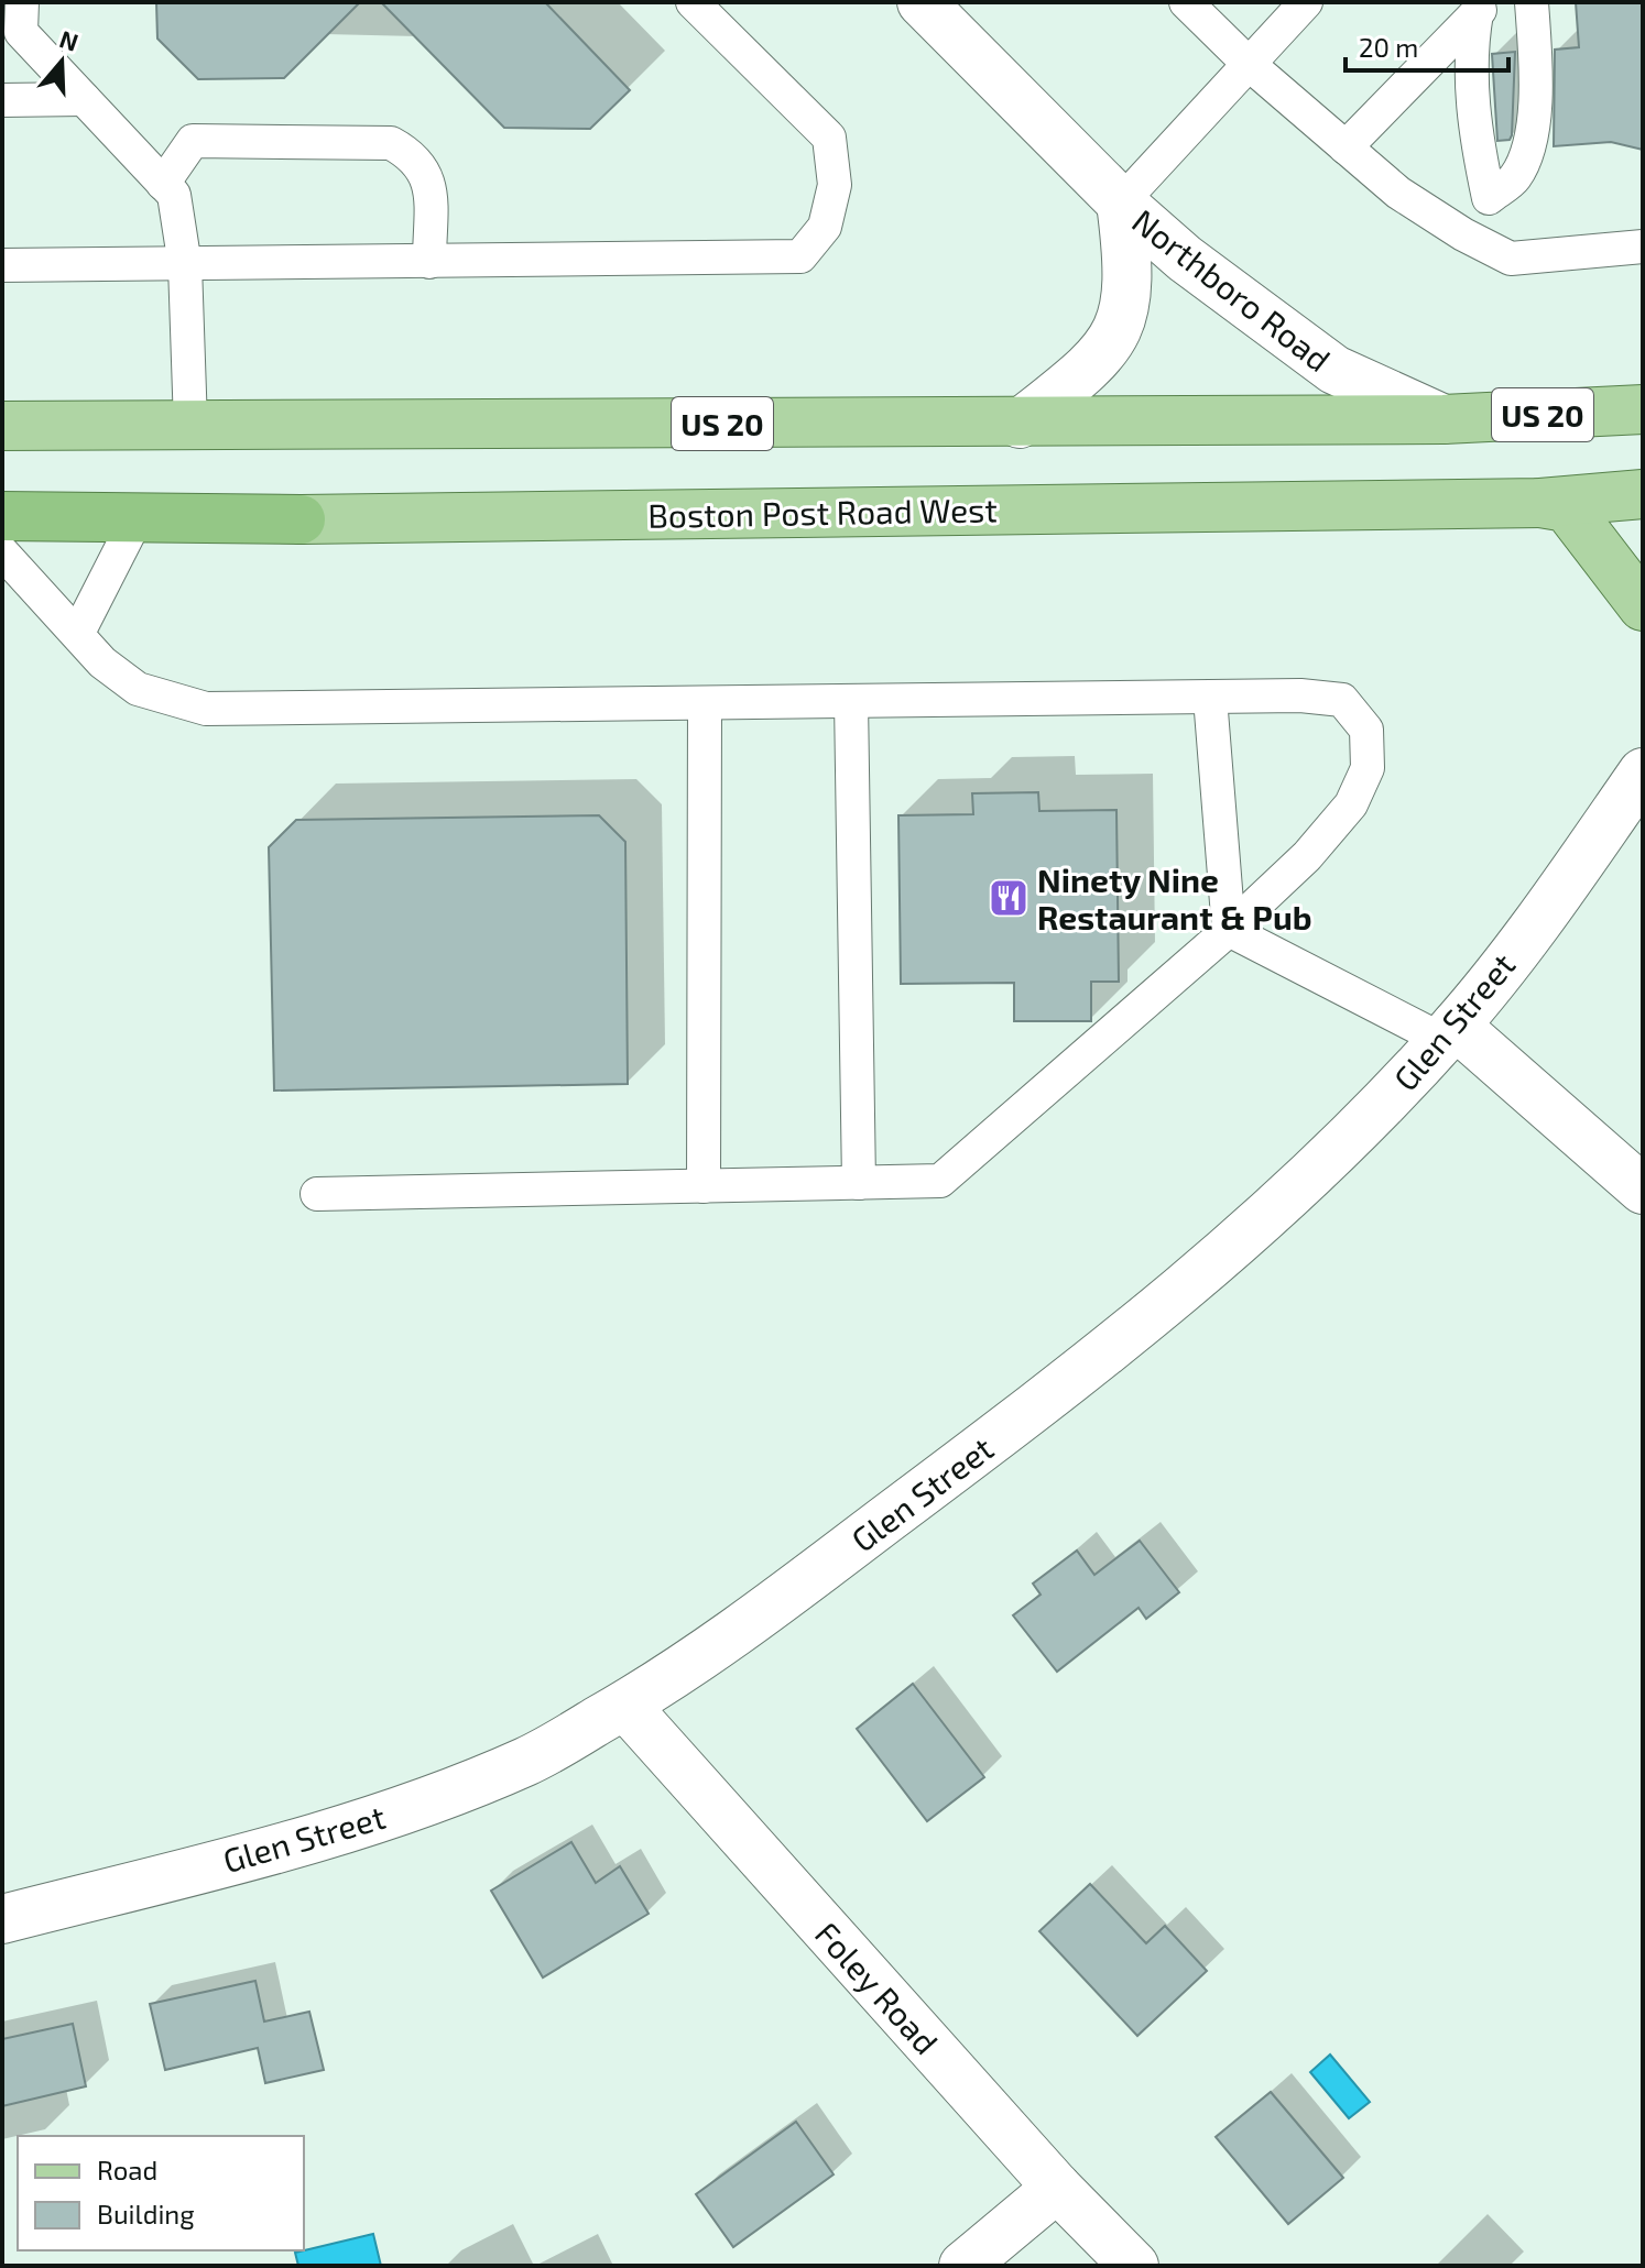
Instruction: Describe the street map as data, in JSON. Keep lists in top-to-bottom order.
{
  "streets": {
    "highway": ["Boston Post Road West"],
    "main road": ["US 20"],
    "street": ["Northboro Road", "Glen Street", "Foley Road"]
  },
  "crossings": [
    ["Northboro Road", "US 20"],
    ["Glen Street", "Foley Road"]
  ],
  "places": {
    "restaurant": ["Ninety Nine Restaurant & Pub"]
  },
  "legend": ["Road", "Building"],
  "scale_bar": "20 m",
  "north": "top"
}
